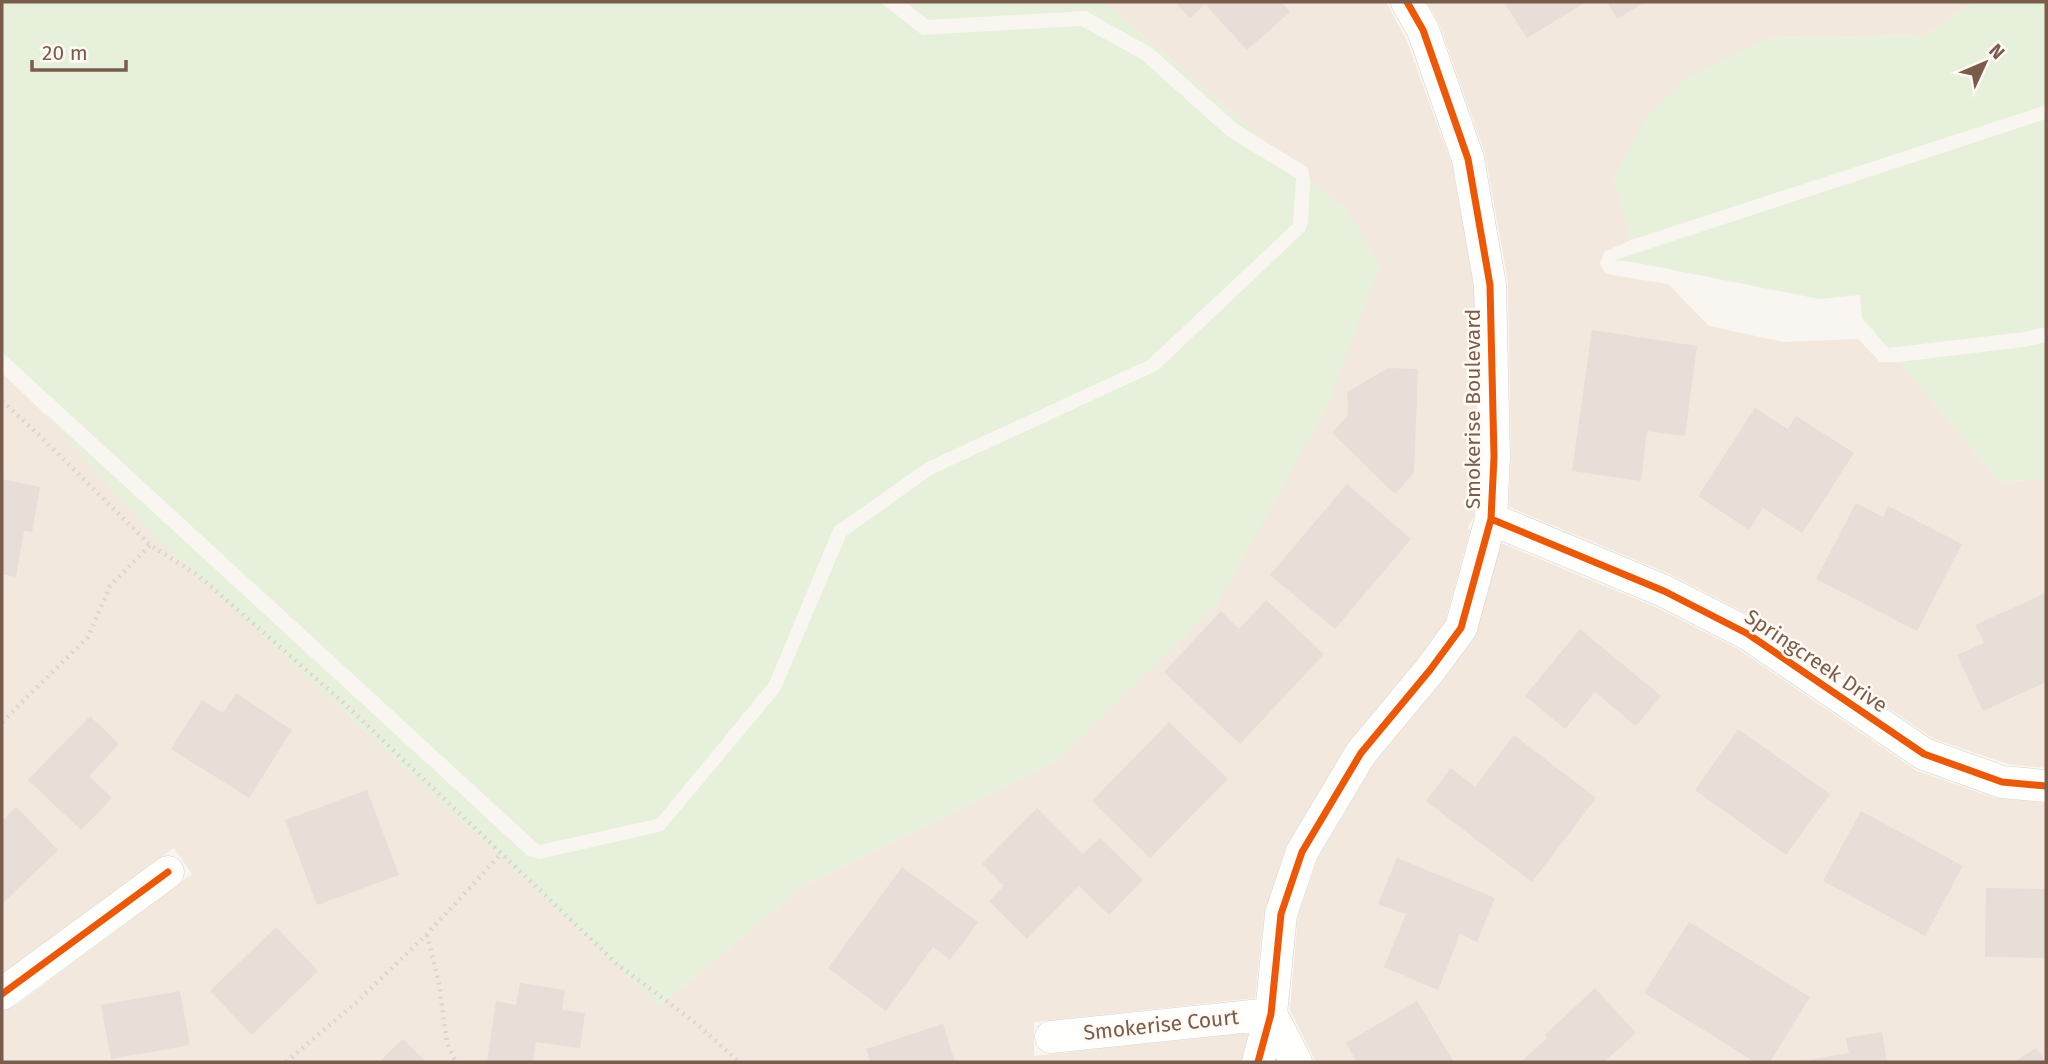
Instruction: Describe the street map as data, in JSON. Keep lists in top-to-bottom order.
{
  "streets": {
    "street": ["Smokerise Boulevard", "Springcreek Drive", "Smokerise Court"]
  },
  "crossings": [
    ["Smokerise Boulevard", "Springcreek Drive"],
    ["Smokerise Boulevard", "Smokerise Court"]
  ],
  "scale_bar": "20 m",
  "north": "top right"
}
